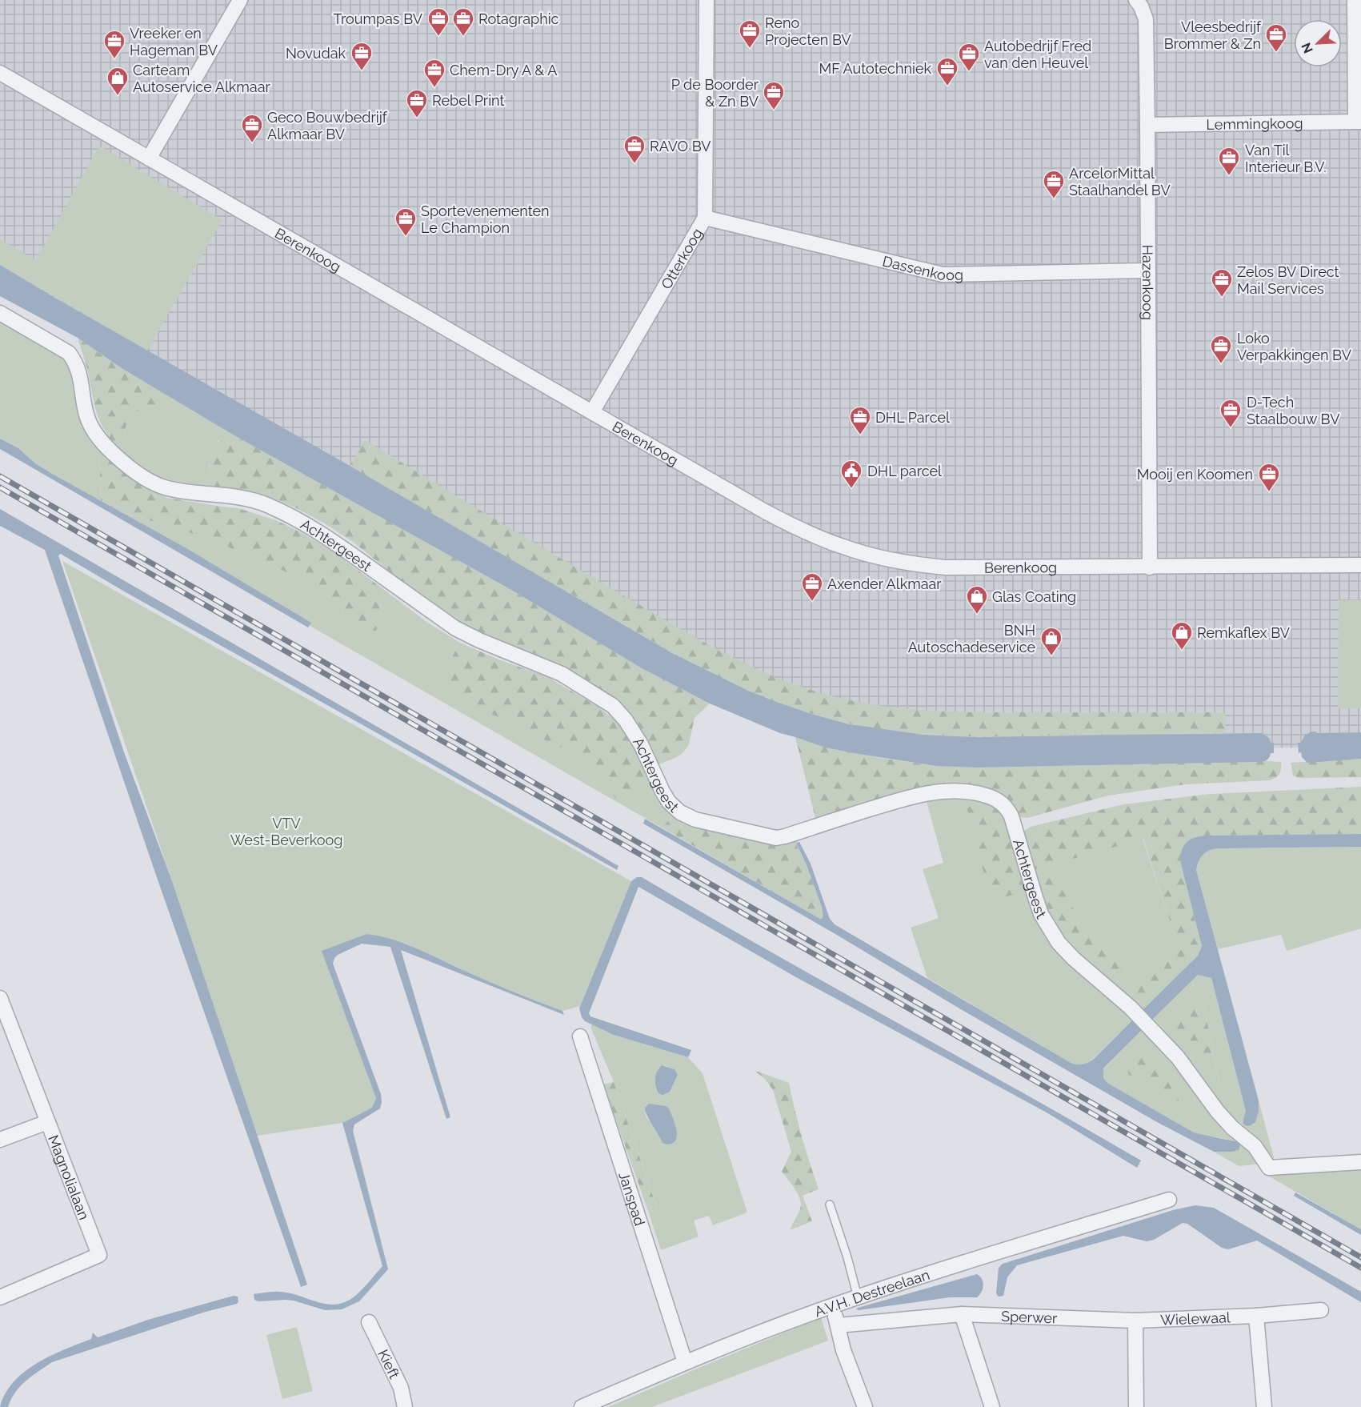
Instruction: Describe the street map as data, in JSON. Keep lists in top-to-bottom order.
{
  "streets": {
    "street": [
      "Lemmingkoog",
      "Berenkoog",
      "Otterkoog",
      "Dassenkoog",
      "Hazenkoog",
      "Achtergeest",
      "Magnolialaan",
      "Janspad",
      "A.V.H. Destreelaan",
      "Sperwer",
      "Wielewaal",
      "Kieft"
    ]
  },
  "crossings": [
    ["Lemmingkoog", "Hazenkoog"],
    ["Berenkoog", "Otterkoog"],
    ["Berenkoog", "Hazenkoog"],
    ["Otterkoog", "Dassenkoog"],
    ["Dassenkoog", "Hazenkoog"],
    ["Janspad", "A.V.H. Destreelaan"],
    ["Sperwer", "Wielewaal"]
  ],
  "parks": ["VTV West-Beverkoog"],
  "places": {
    "office": [
      "Troumpas BV",
      "Rotagraphic",
      "Reno Projecten BV",
      "Vleesbedrijf Brommer & Zn",
      "Vreeker en Hageman BV",
      "Novudak",
      "Autobedrijf Fred van den Heuvel",
      "MF Autotechniek",
      "Chem-Dry A & A",
      "P de Boorder & Zn BV",
      "Rebel Print",
      "Geco Bouwbedrijf Alkmaar BV",
      "RAVO BV",
      "Van Til Interieur B.V.",
      "ArcelorMittal Staalhandel BV",
      "Sportevenementen Le Champion",
      "Zelos BV Direct Mail Services",
      "Loko Verpakkingen BV",
      "D-Tech Staalbouw BV",
      "DHL Parcel",
      "Mooij en Koomen",
      "Axender Alkmaar"
    ],
    "shop": [
      "Carteam Autoservice Alkmaar",
      "Glas Coating",
      "Remkaflex BV",
      "BNH Autoschadeservice"
    ],
    "public building": ["DHL parcel"]
  },
  "north": "bottom left"
}
